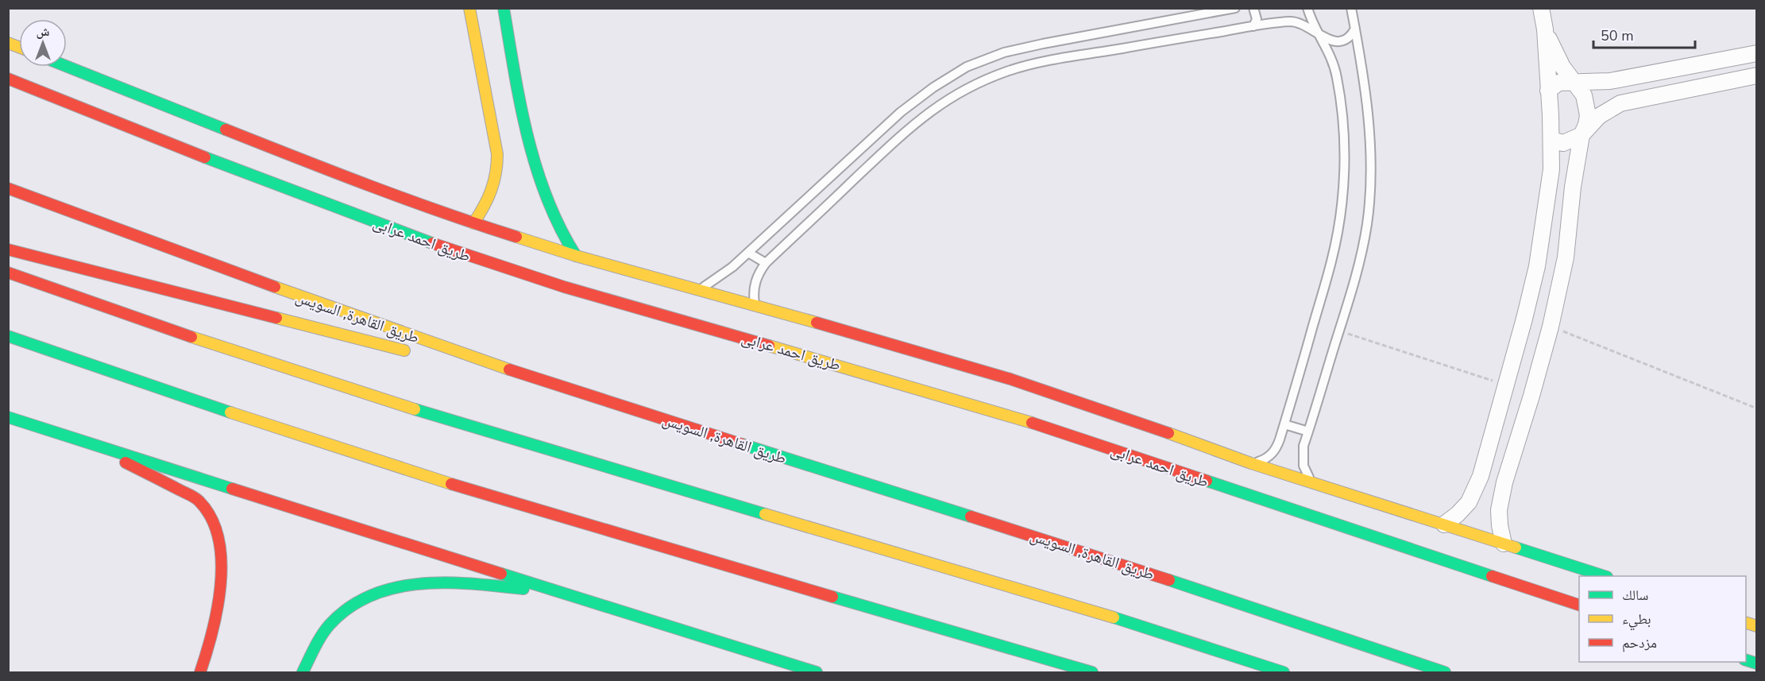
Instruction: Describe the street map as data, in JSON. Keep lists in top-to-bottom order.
{
  "streets": {
    "main road": ["طريق احمد عرابى", "طريق القاهرة, السويس"]
  },
  "legend": ["سالك", "بطيء", "مزدحم"],
  "scale_bar": "50 m",
  "north": "top"
}
